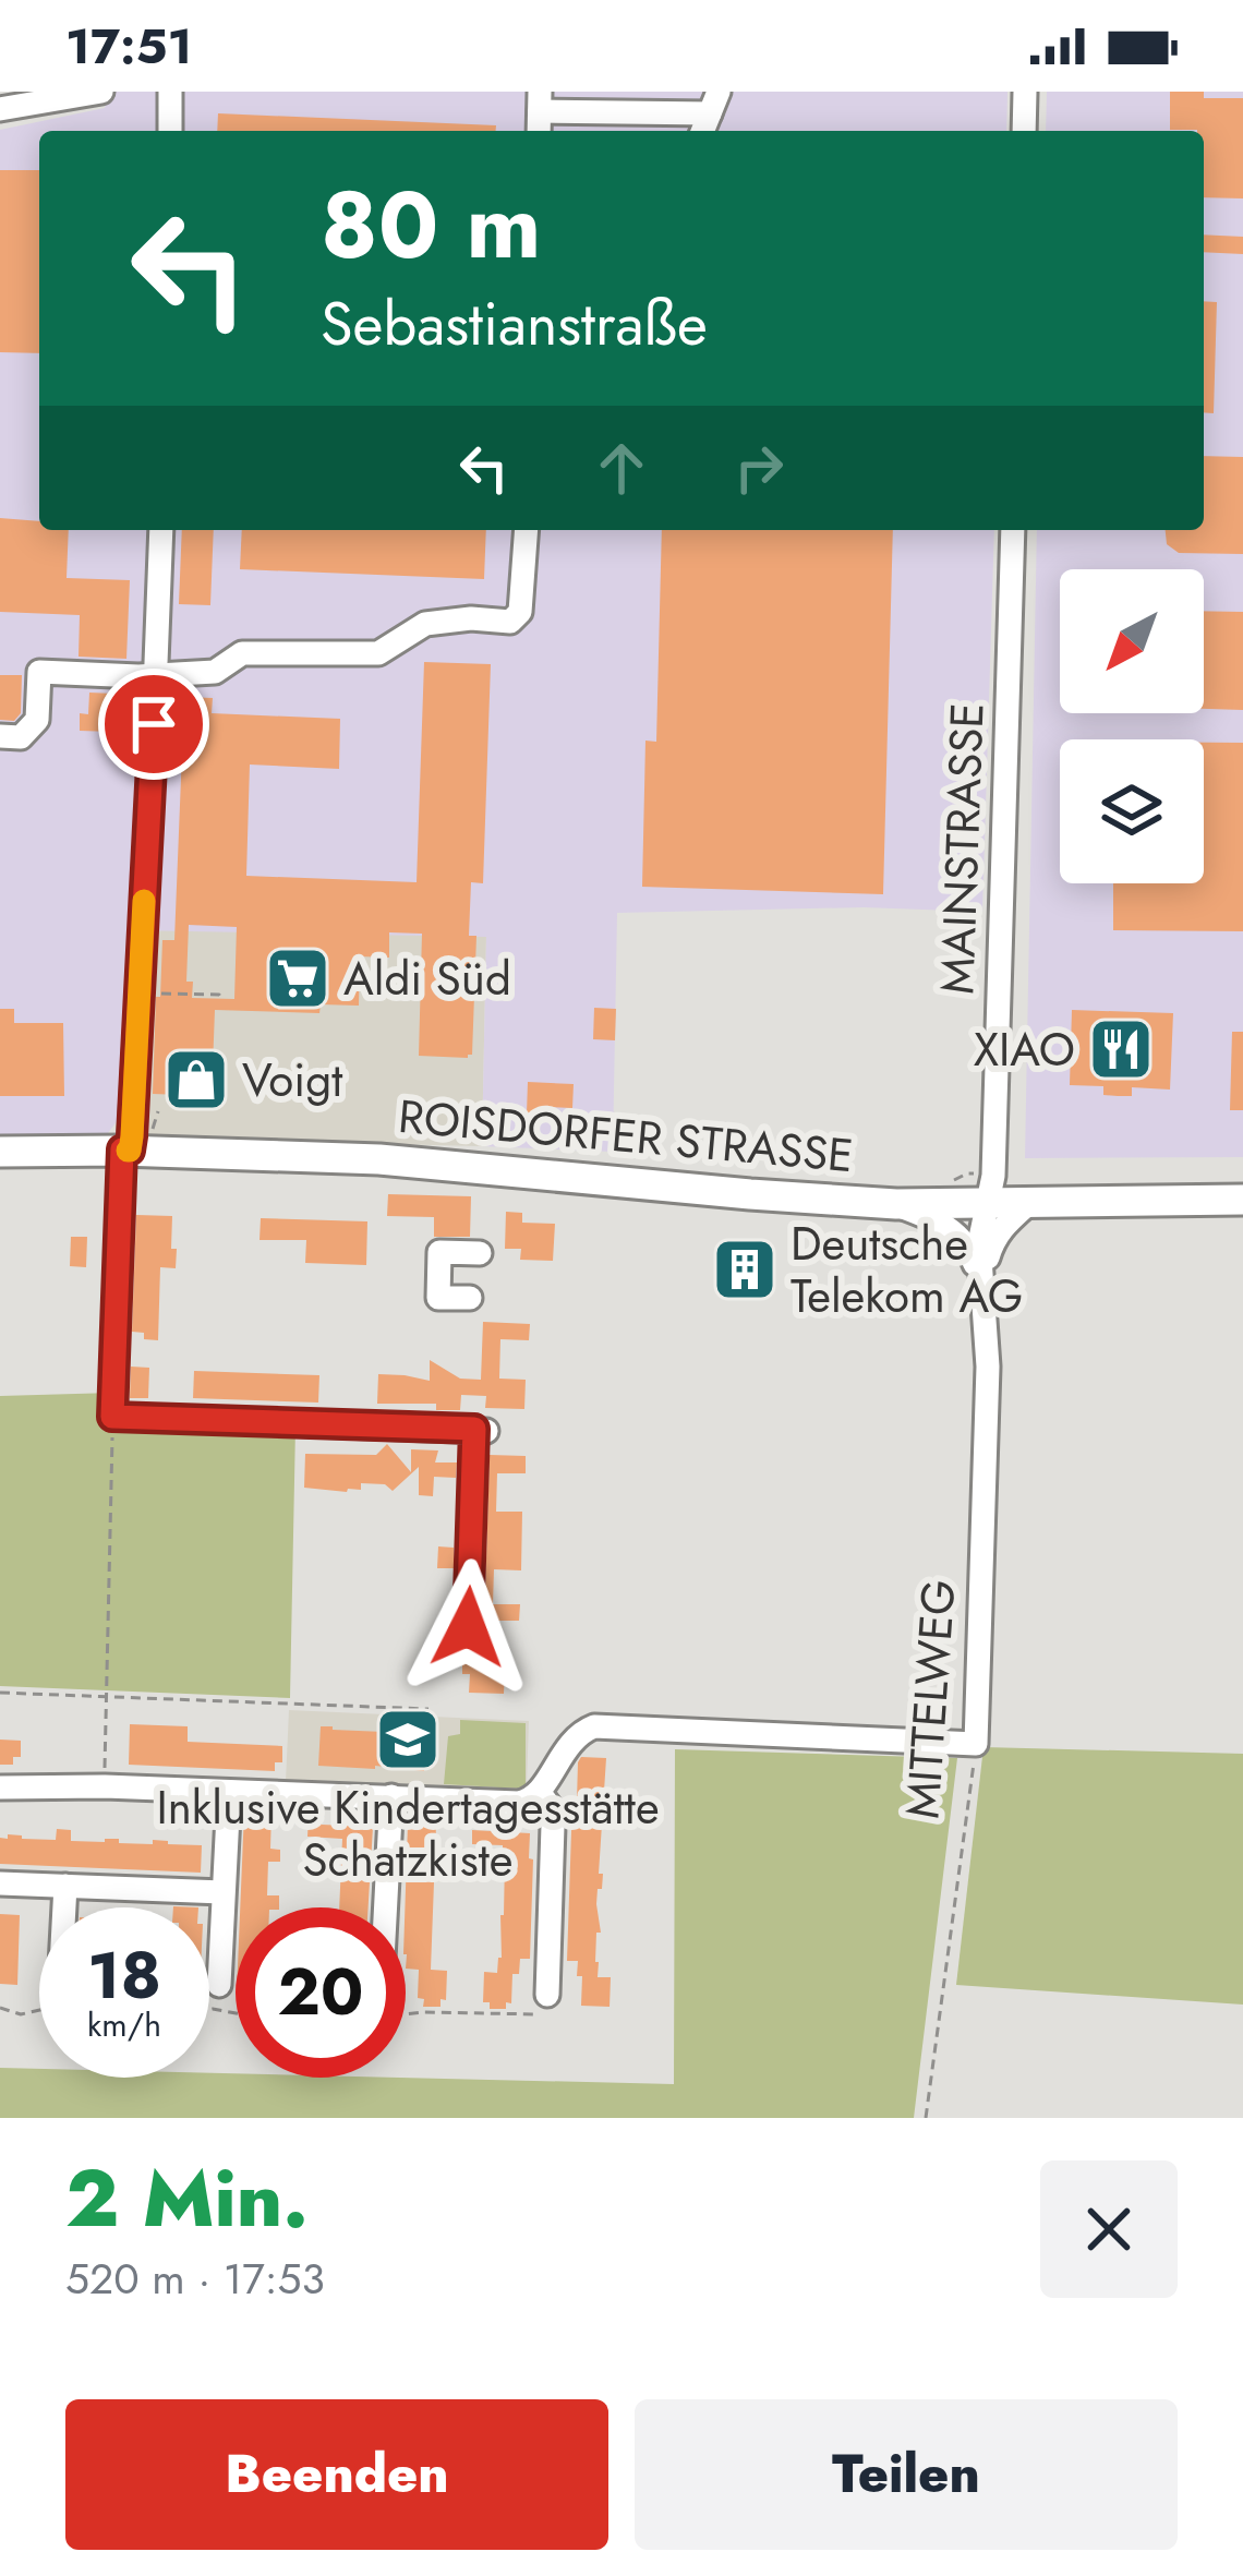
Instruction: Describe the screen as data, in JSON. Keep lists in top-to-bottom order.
{
  "streets": {
    "main road": ["ROISDORFER STRASSE"],
    "street": ["MAINSTRASSE", "MITTELWEG"]
  },
  "crossings": [
    ["MAINSTRASSE", "ROISDORFER STRASSE"],
    ["MAINSTRASSE", "MITTELWEG"],
    ["ROISDORFER STRASSE", "MITTELWEG"]
  ],
  "places": {
    "supermarket": ["Aldi Süd"],
    "restaurant": ["XIAO"],
    "shop": ["Voigt"],
    "building": ["Deutsche Telekom AG"],
    "school or university": ["Inklusive Kindertagesstätte Schatzkiste"]
  },
  "north": "bottom left",
  "page": {
    "status": "17:51",
    "turn": ["80 m", "Sebastianstraße"],
    "speed": "18 km/h",
    "limit": "20",
    "heading": ["2 Min.", "520 m · 17:53"],
    "buttons": ["Beenden", "Teilen"]
  }
}
